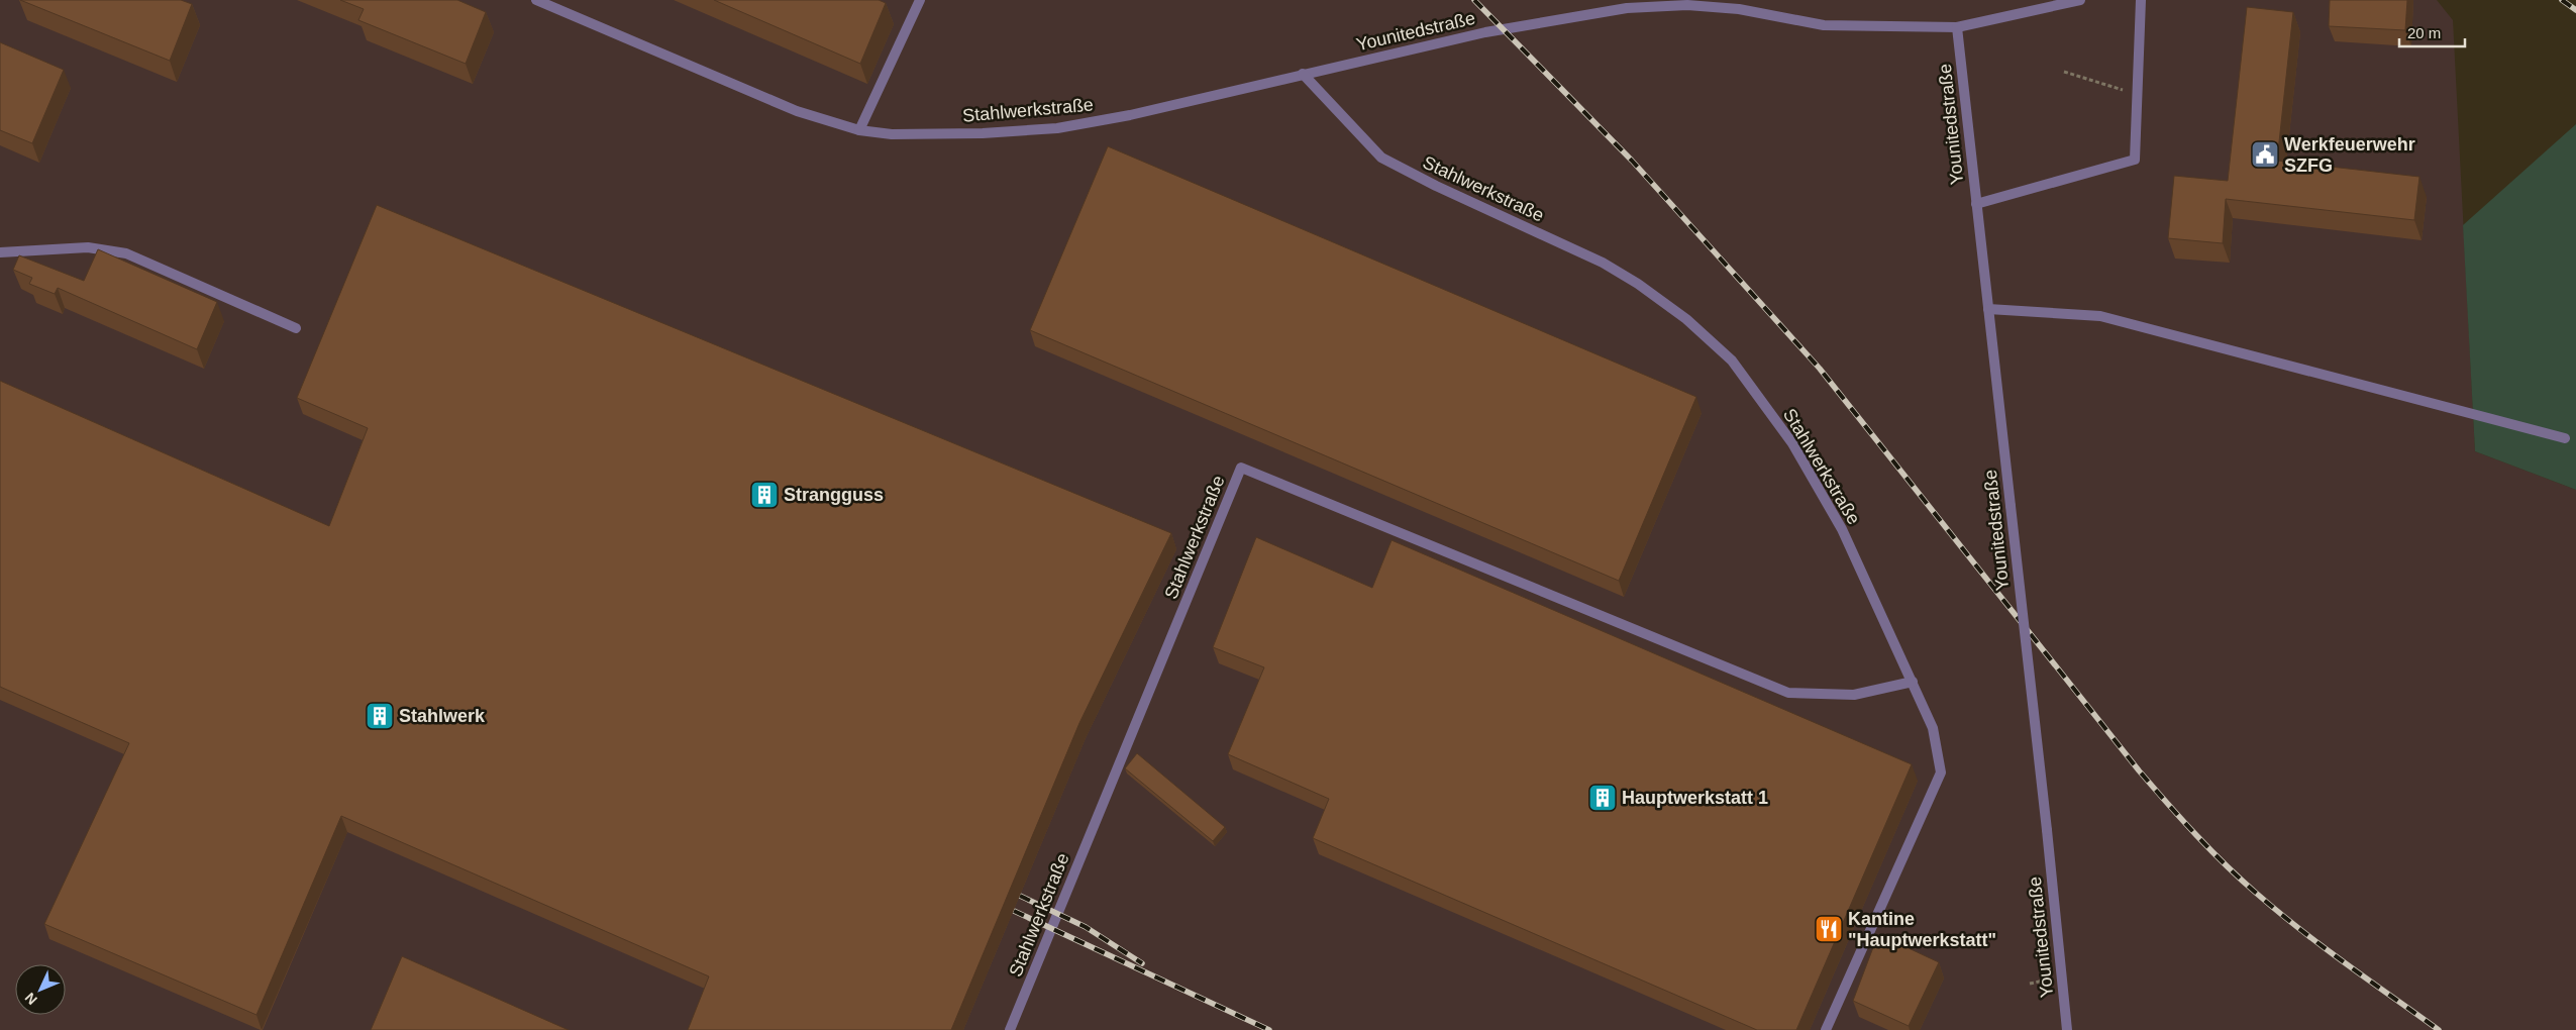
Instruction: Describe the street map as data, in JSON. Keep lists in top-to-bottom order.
{
  "streets": {
    "lane": ["Younitedstraße", "Stahlwerkstraße"]
  },
  "crossings": [
    ["Younitedstraße", "Stahlwerkstraße"]
  ],
  "places": {
    "public building": ["Werkfeuerwehr SZFG"],
    "building": ["Strangguss", "Stahlwerk", "Hauptwerkstatt 1"],
    "restaurant": ["Kantine \"Hauptwerkstatt\""]
  },
  "scale_bar": "20 m",
  "north": "bottom left"
}
